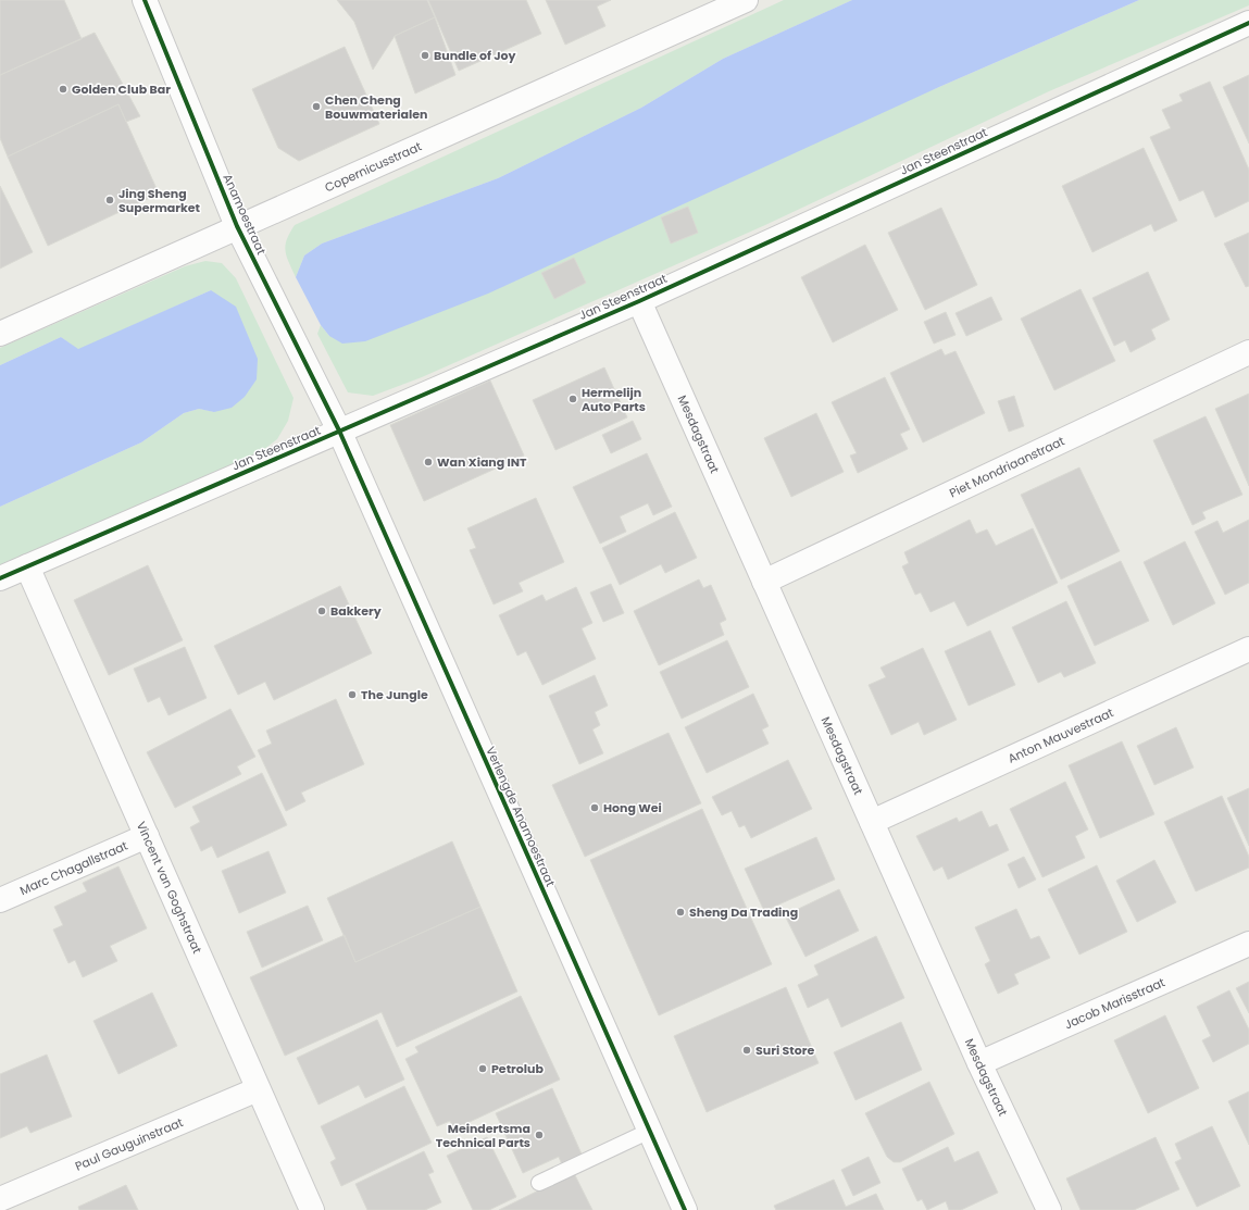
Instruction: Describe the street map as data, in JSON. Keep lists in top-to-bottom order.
{
  "streets": {
    "street": [
      "Jan Steenstraat",
      "Copernicusstraat",
      "Anamoestraat",
      "Mesdagstraat",
      "Piet Mondriaanstraat",
      "Anton Mauvestraat",
      "Verlengde Anamoestraat",
      "Marc Chagallstraat",
      "Vincent van Goghstraat",
      "Jacob Marisstraat",
      "Paul Gauguinstraat"
    ]
  },
  "crossings": [
    ["Jan Steenstraat", "Anamoestraat"],
    ["Jan Steenstraat", "Mesdagstraat"],
    ["Jan Steenstraat", "Verlengde Anamoestraat"],
    ["Jan Steenstraat", "Vincent van Goghstraat"],
    ["Copernicusstraat", "Anamoestraat"],
    ["Anamoestraat", "Verlengde Anamoestraat"],
    ["Mesdagstraat", "Piet Mondriaanstraat"],
    ["Mesdagstraat", "Anton Mauvestraat"],
    ["Mesdagstraat", "Jacob Marisstraat"],
    ["Marc Chagallstraat", "Vincent van Goghstraat"],
    ["Vincent van Goghstraat", "Paul Gauguinstraat"]
  ],
  "places": [
    "Bundle of Joy",
    "Golden Club Bar",
    "Chen Cheng Bouwmaterialen",
    "Jing Sheng Supermarket",
    "Hermelijn Auto Parts",
    "Wan Xiang INT",
    "Bakkery",
    "The Jungle",
    "Hong Wei",
    "Sheng Da Trading",
    "Suri Store",
    "Petrolub",
    "Meindertsma Technical Parts"
  ]
}
